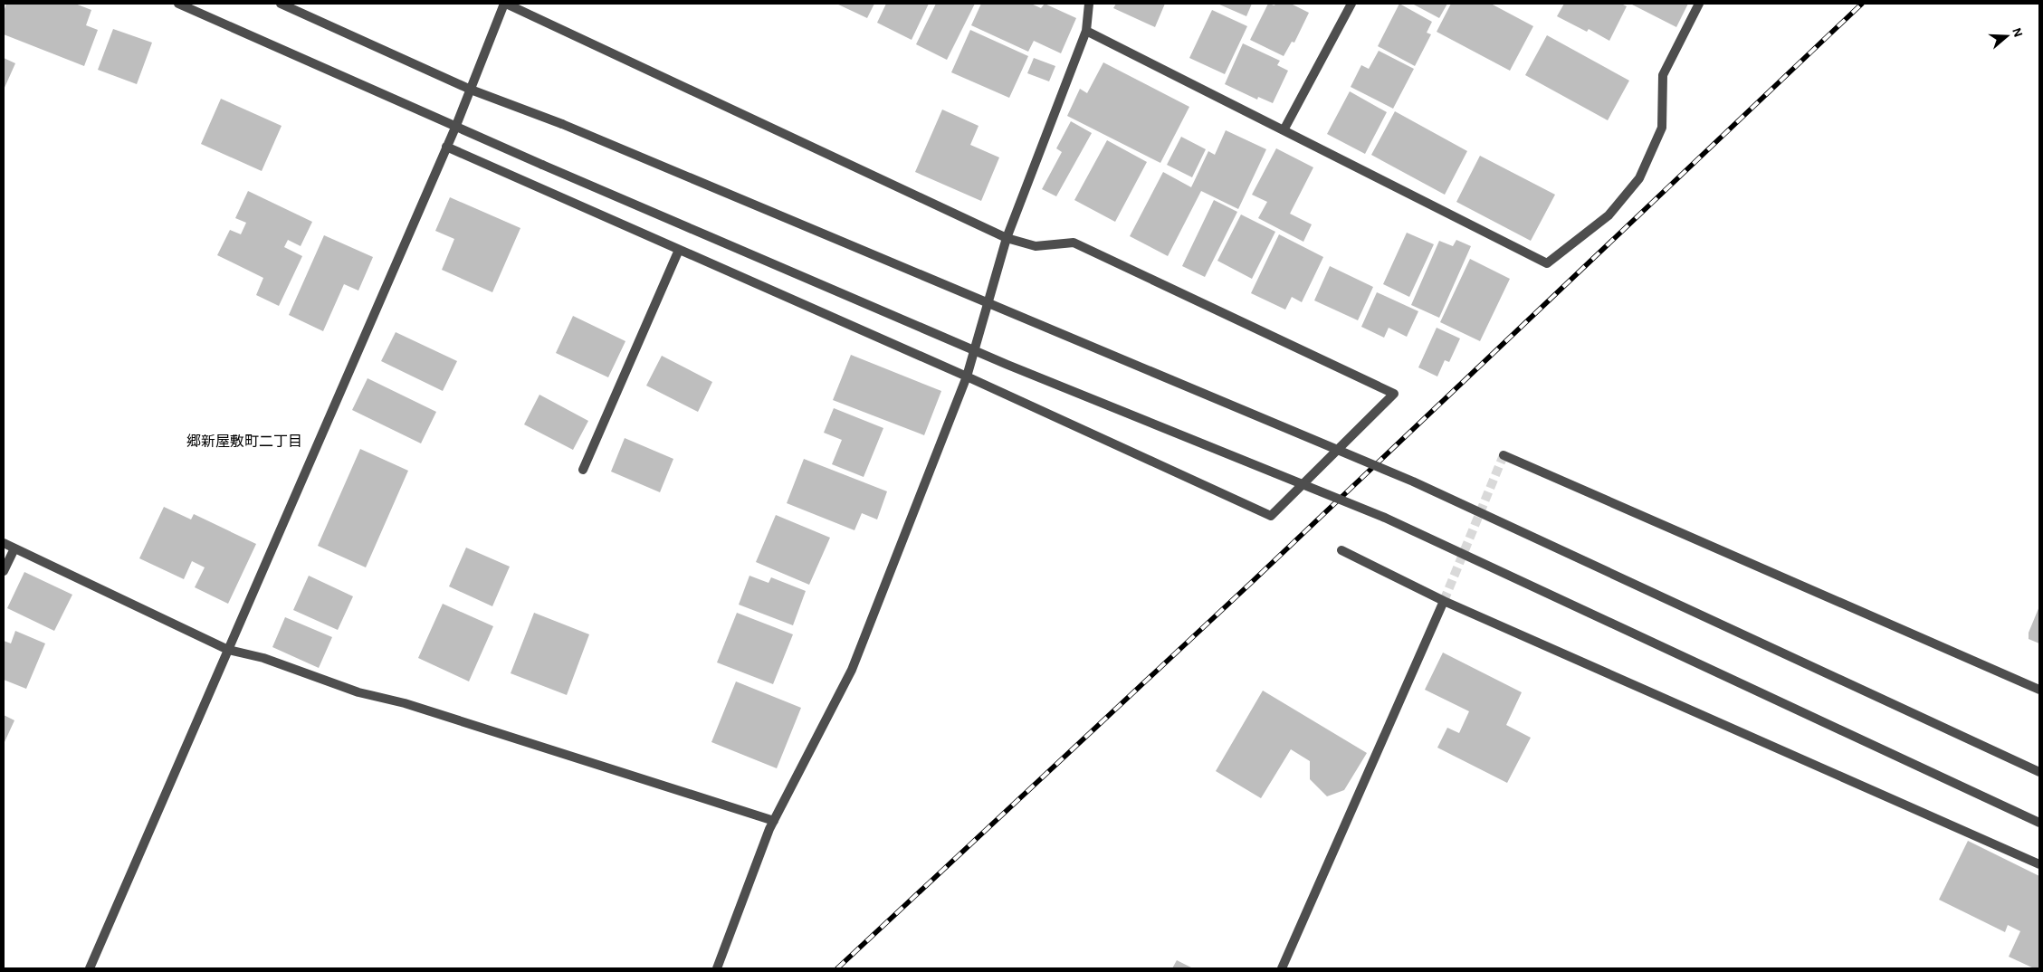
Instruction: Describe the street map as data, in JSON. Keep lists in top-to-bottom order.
{
  "districts": ["郷新屋敷町二丁目"],
  "north": "right"
}
